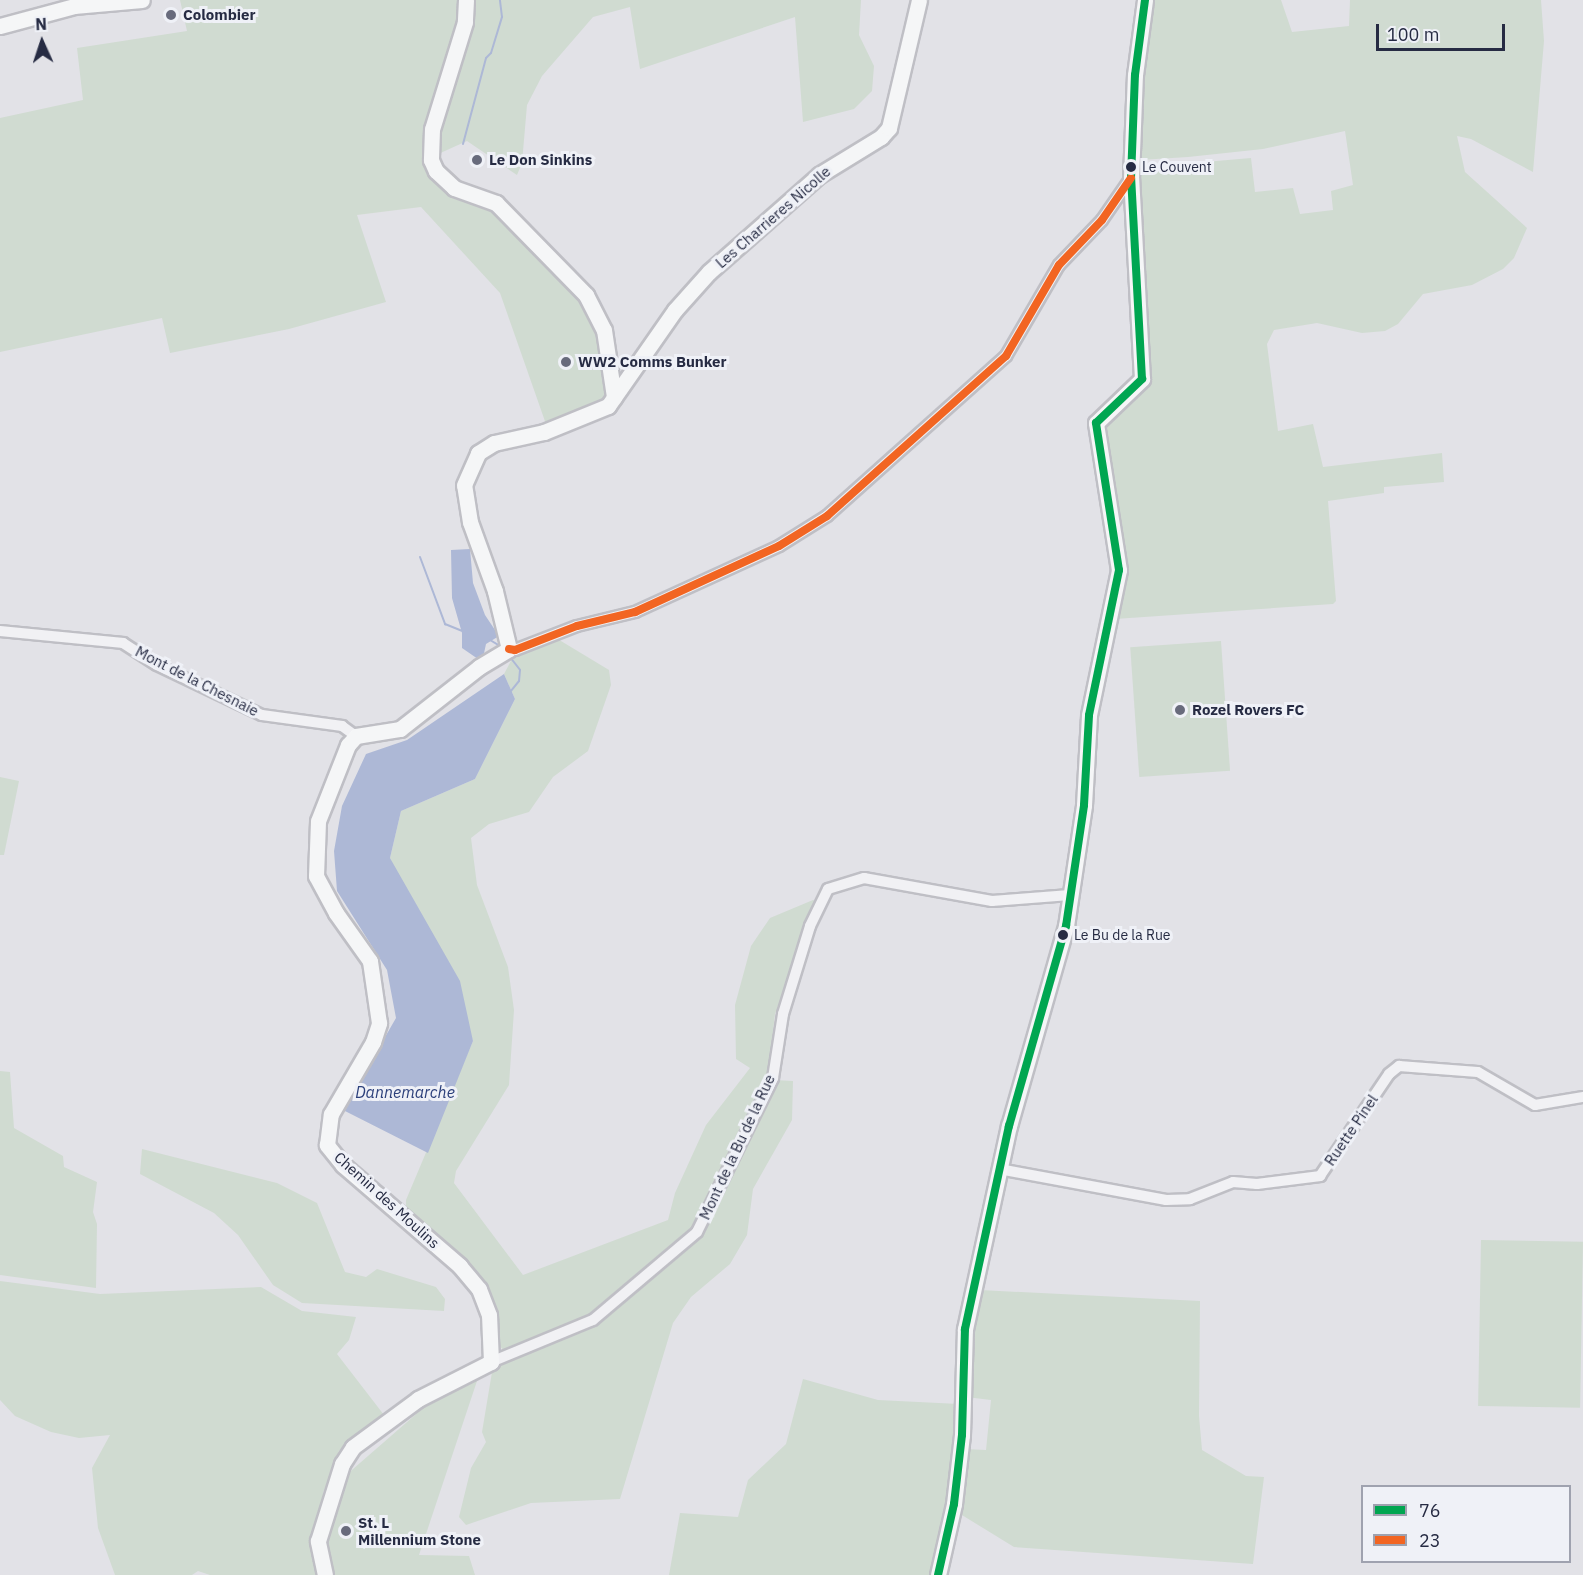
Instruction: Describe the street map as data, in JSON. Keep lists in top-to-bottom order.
{
  "streets": {
    "street": [
      "Les Charrieres Nicolle",
      "Mont de la Chesnaie",
      "Ruette Pinel",
      "Mont de la Bu de la Rue",
      "Chemin des Moulins"
    ]
  },
  "crossings": [
    ["Mont de la Chesnaie", "Chemin des Moulins"],
    ["Mont de la Bu de la Rue", "Chemin des Moulins"]
  ],
  "water": ["Dannemarche"],
  "places": [
    "Colombier",
    "Le Don Sinkins",
    "Le Couvent",
    "WW2 Comms Bunker",
    "Rozel Rovers FC",
    "Le Bu de la Rue",
    "St. L Millennium Stone"
  ],
  "lines": ["transit line 76", "transit line 23"],
  "legend": ["76", "23"],
  "scale_bar": "100 m",
  "north": "top"
}
